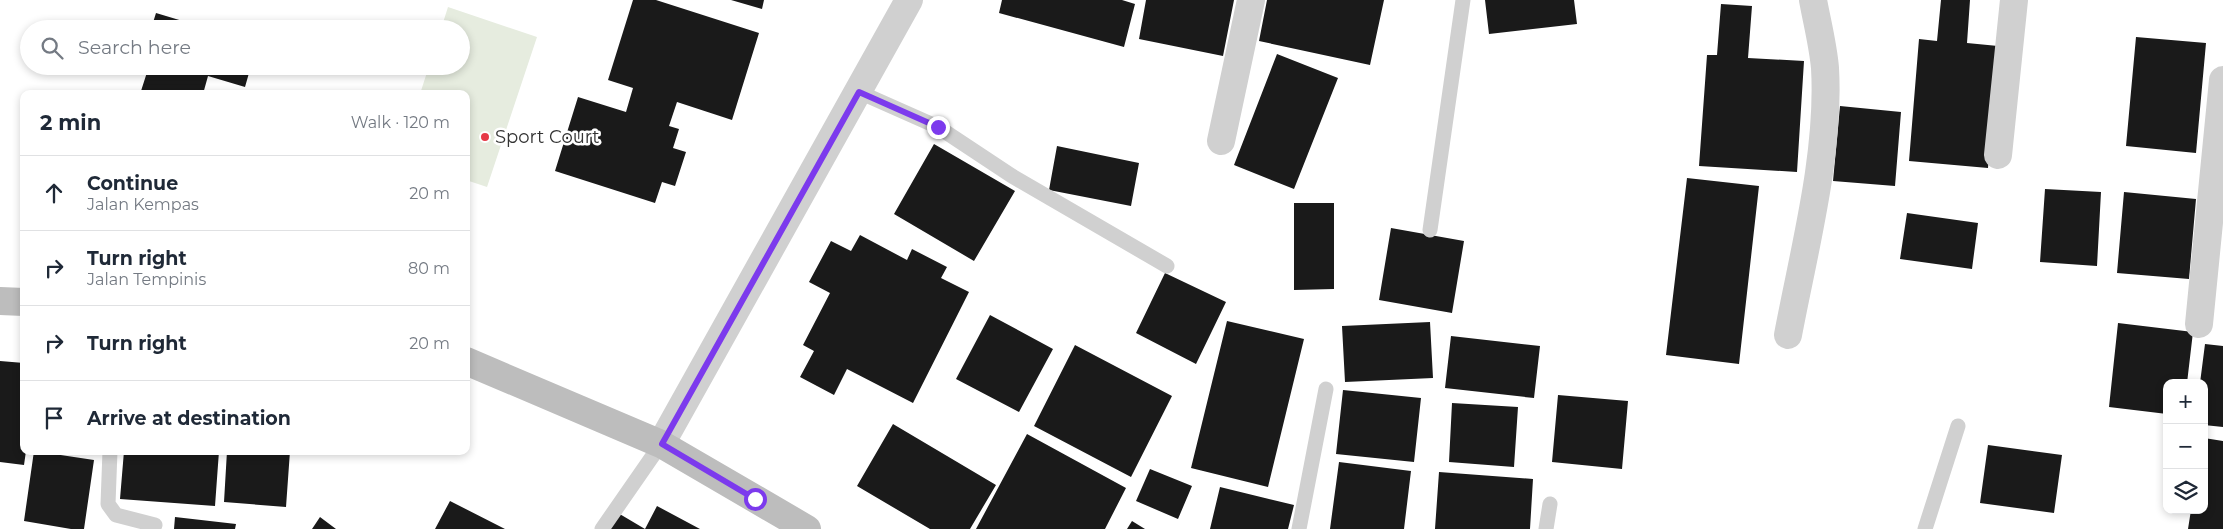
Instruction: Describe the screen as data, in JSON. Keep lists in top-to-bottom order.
{
  "places": ["Sport Court"],
  "page": {
    "search": "Search here",
    "heading": ["2 min", "Walk · 120 m"],
    "list": [
      ["Continue", "Jalan Kempas", "20 m"],
      ["Turn right", "Jalan Tempinis", "80 m"],
      ["Turn right", "20 m"],
      "Arrive at destination"
    ],
    "map_buttons": ["+", "−"]
  }
}
